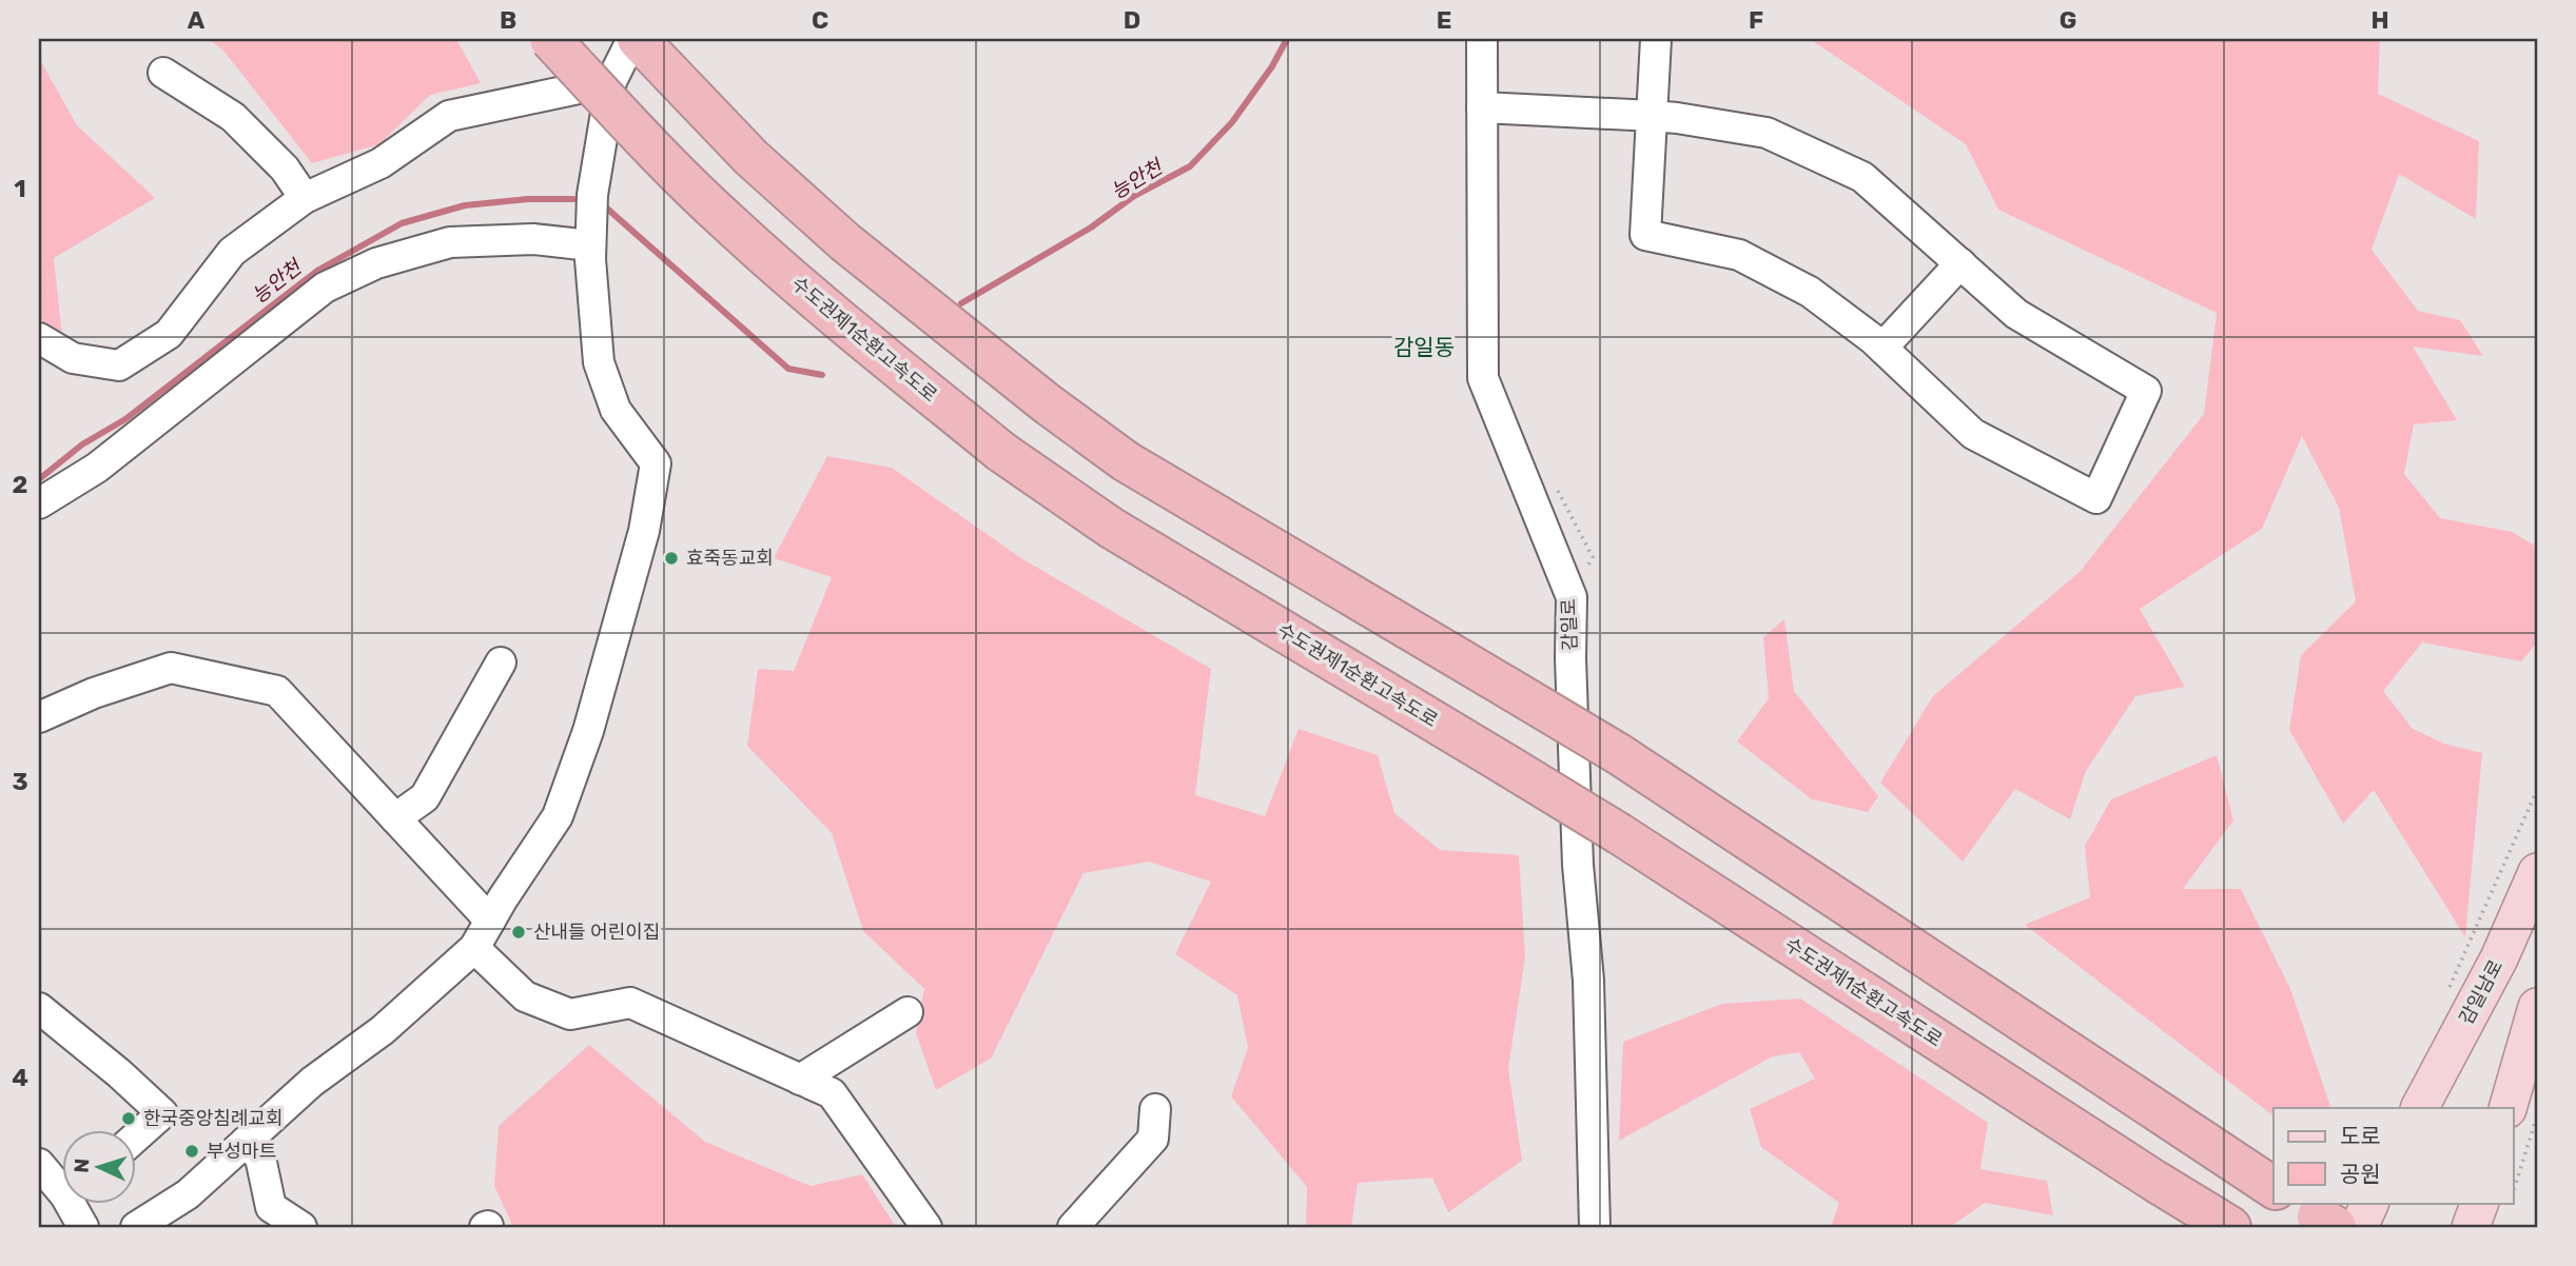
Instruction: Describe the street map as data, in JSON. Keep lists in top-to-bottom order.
{
  "streets": {
    "highway": ["수도권제1순환고속도로"],
    "main road": ["감일남로"],
    "street": ["감일로"]
  },
  "districts": ["감일동"],
  "water": ["능안천"],
  "places": [
    "효죽동교회",
    "산내들 어린이집",
    "한국중앙침례교회",
    "부성마트"
  ],
  "legend": ["도로", "공원"],
  "north": "left",
  "grid": {
    "columns": [
      "A",
      "B",
      "C",
      "D",
      "E",
      "F",
      "G",
      "H"
    ],
    "rows": [
      "1",
      "2",
      "3",
      "4"
    ]
  }
}
